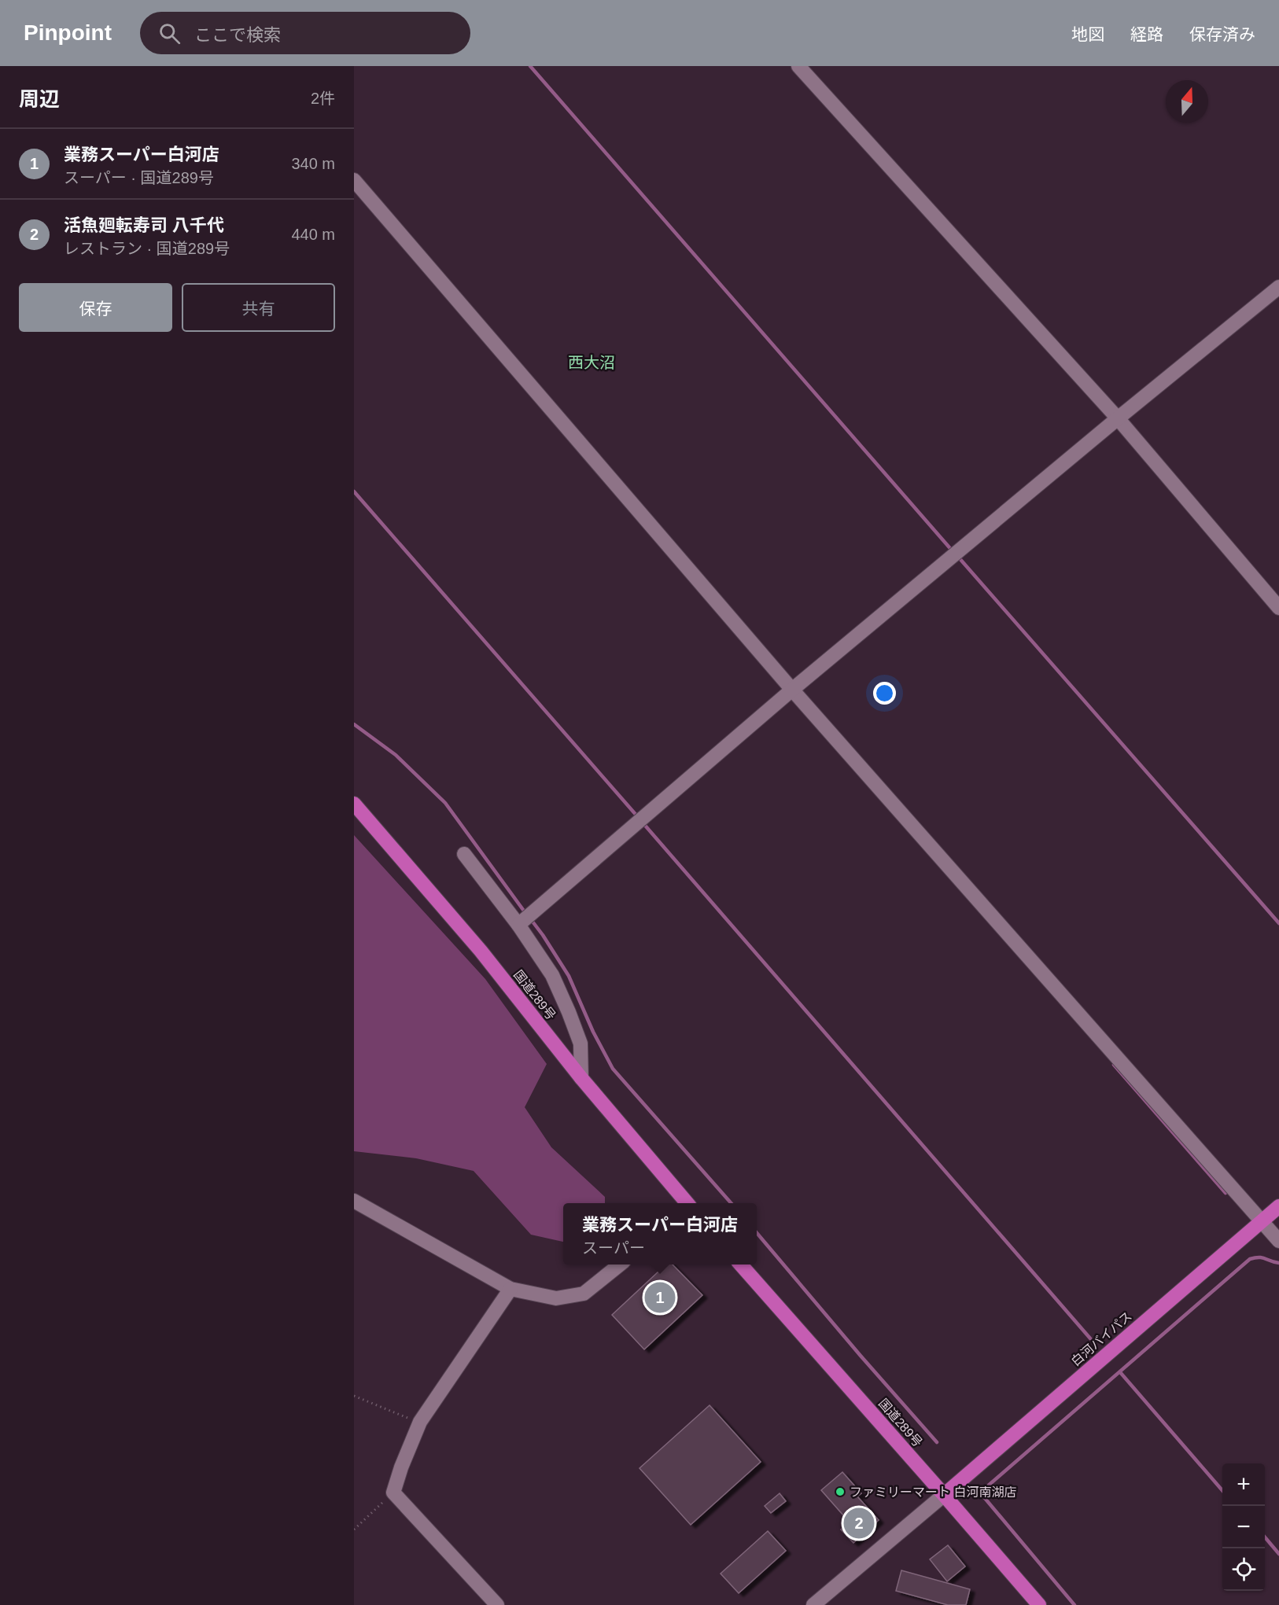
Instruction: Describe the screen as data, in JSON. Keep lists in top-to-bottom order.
{
  "streets": {
    "highway": ["国道289号", "白河バイパス"]
  },
  "crossings": [
    ["国道289号", "白河バイパス"]
  ],
  "districts": ["西大沼"],
  "places": ["ファミリーマート 白河南湖店"],
  "north": "top",
  "page": {
    "header": "Pinpoint",
    "search": "ここで検索",
    "nav": ["地図", "経路", "保存済み"],
    "heading": ["周辺", "2件"],
    "list": [
      {
        "mark": "1",
        "name": "業務スーパー白河店",
        "note": "スーパー · 国道289号",
        "value": "340 m"
      },
      {
        "mark": "2",
        "name": "活魚廻転寿司 八千代",
        "note": "レストラン · 国道289号",
        "value": "440 m"
      }
    ],
    "buttons": ["保存", "共有"],
    "popup": ["業務スーパー白河店", "スーパー"],
    "pins": ["1", "2"],
    "map_buttons": ["+", "−"]
  }
}
